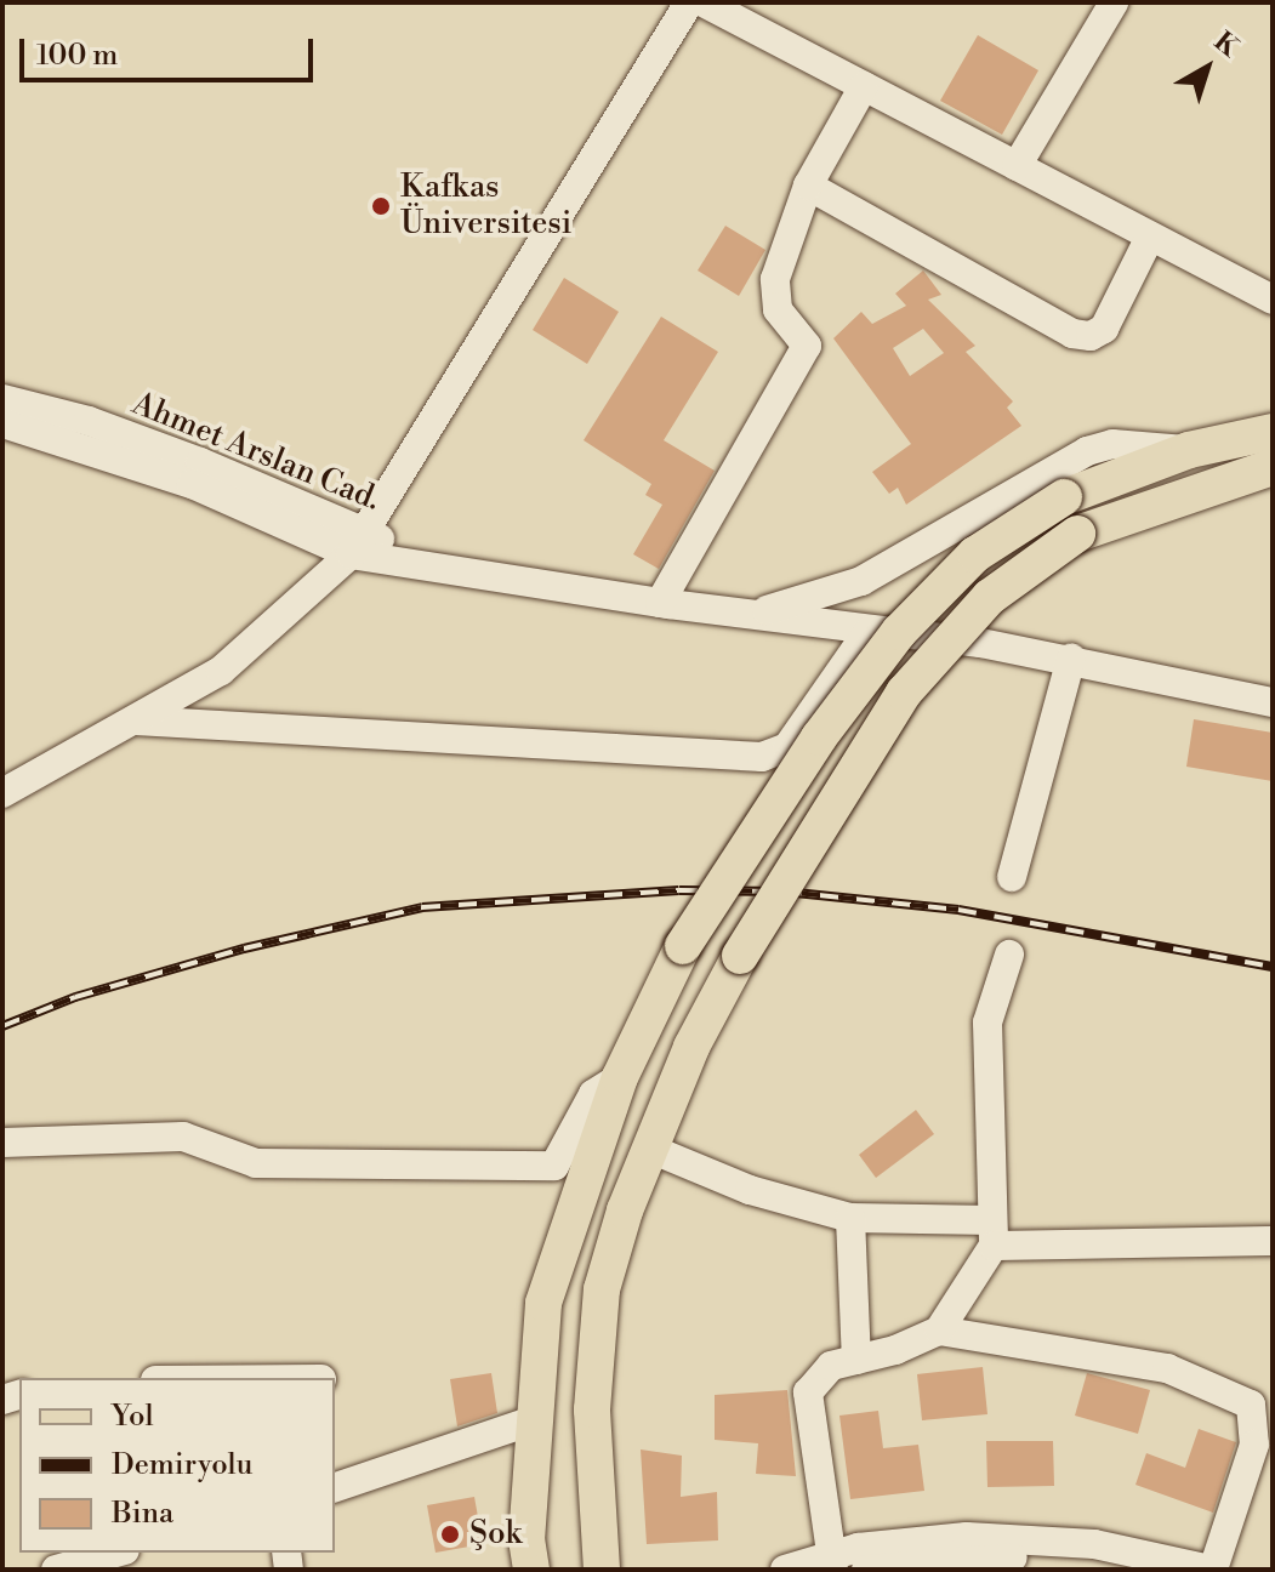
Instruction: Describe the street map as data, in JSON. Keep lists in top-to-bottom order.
{
  "streets": {
    "street": ["Ahmet Arslan Cad."]
  },
  "places": ["Kafkas Üniversitesi", "Şok"],
  "legend": ["Yol", "Demiryolu", "Bina"],
  "scale_bar": "100 m",
  "north": "top right"
}
